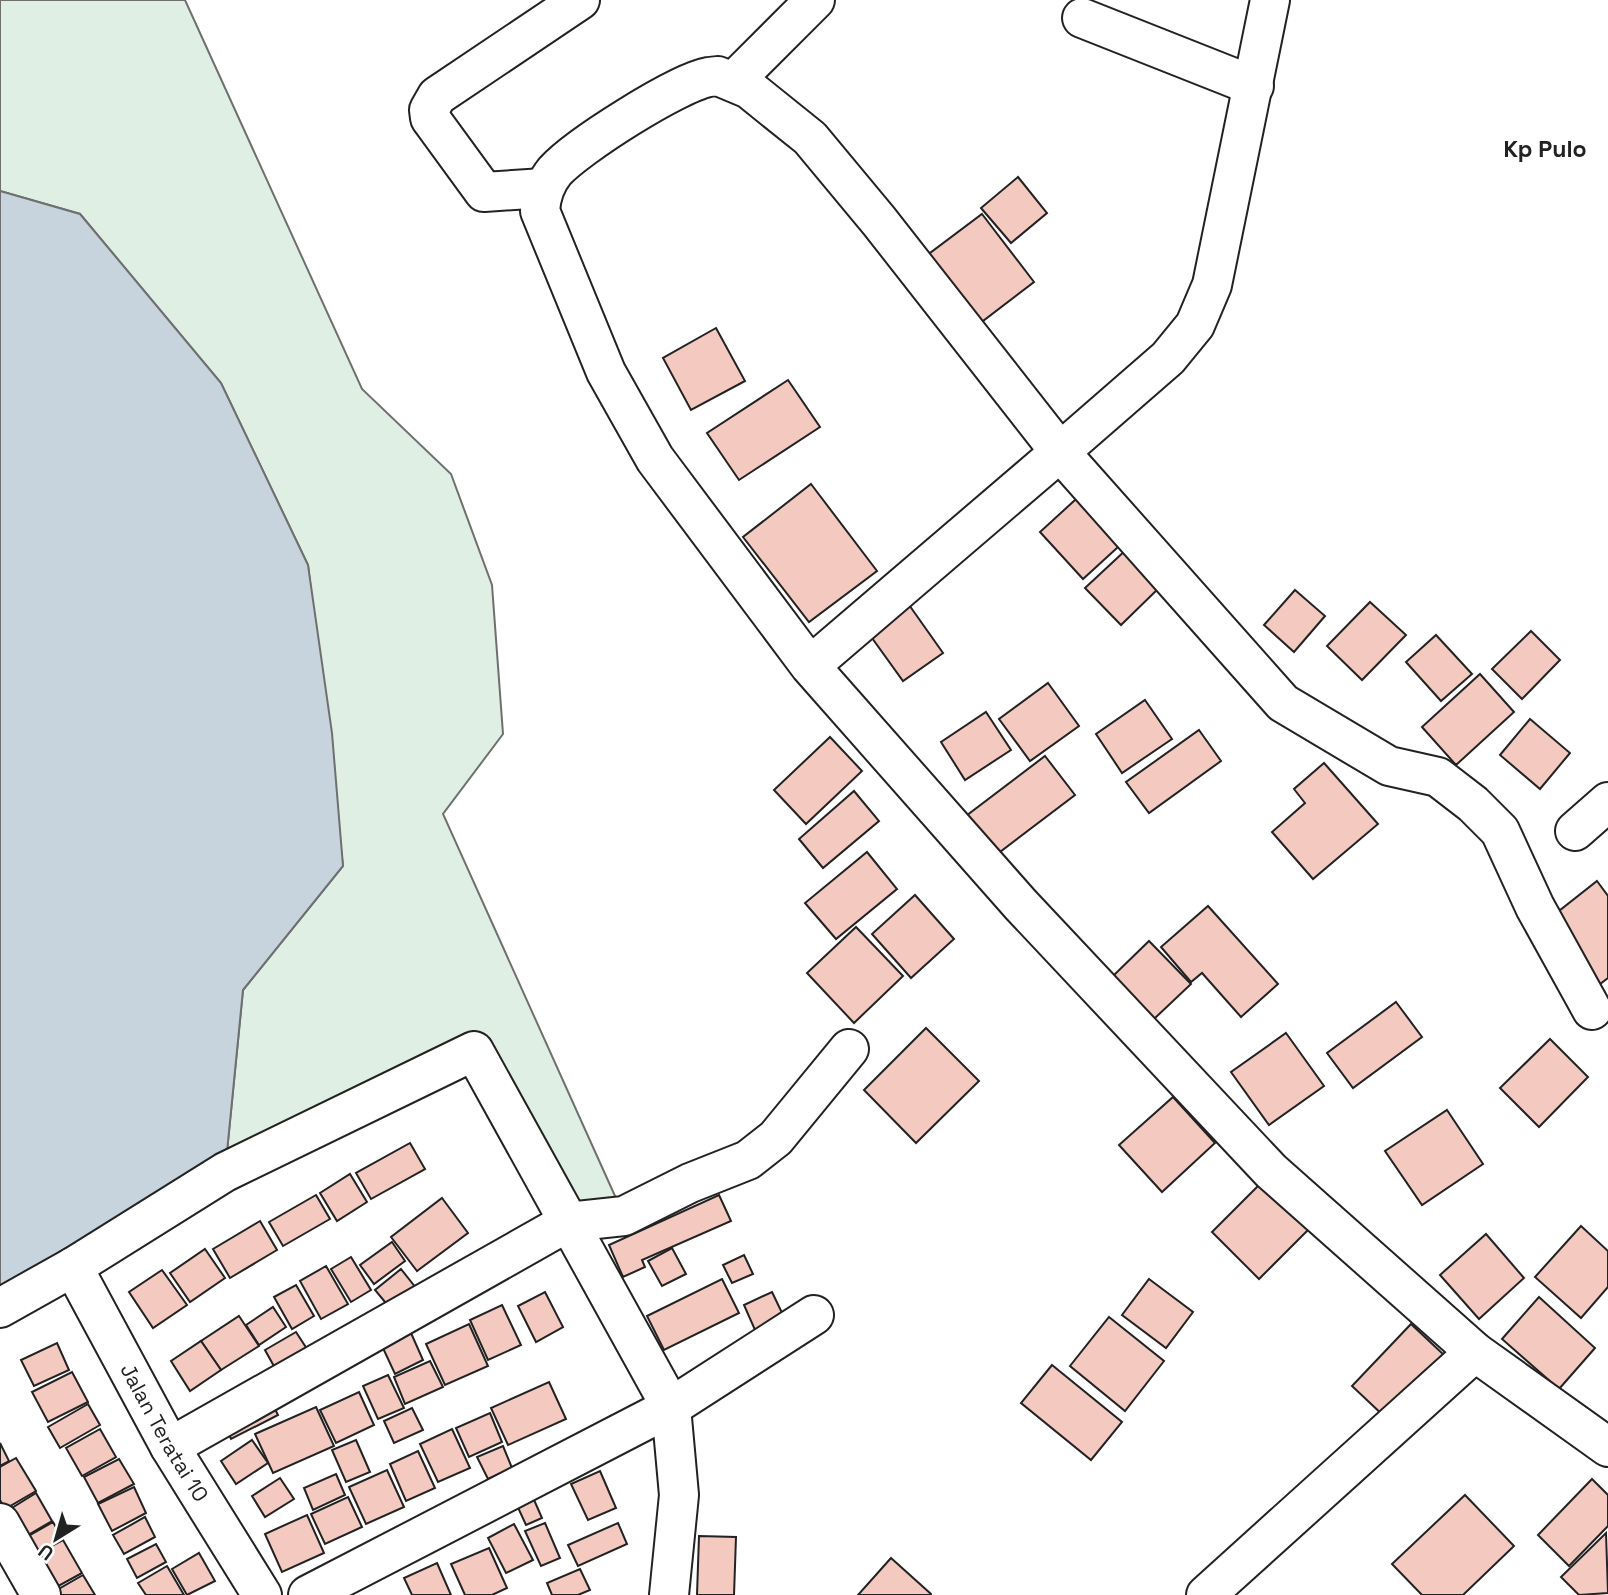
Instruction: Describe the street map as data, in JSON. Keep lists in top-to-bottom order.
{
  "streets": {
    "street": ["Jalan Teratai 10"]
  },
  "districts": ["Kp Pulo"],
  "north": "bottom left"
}
